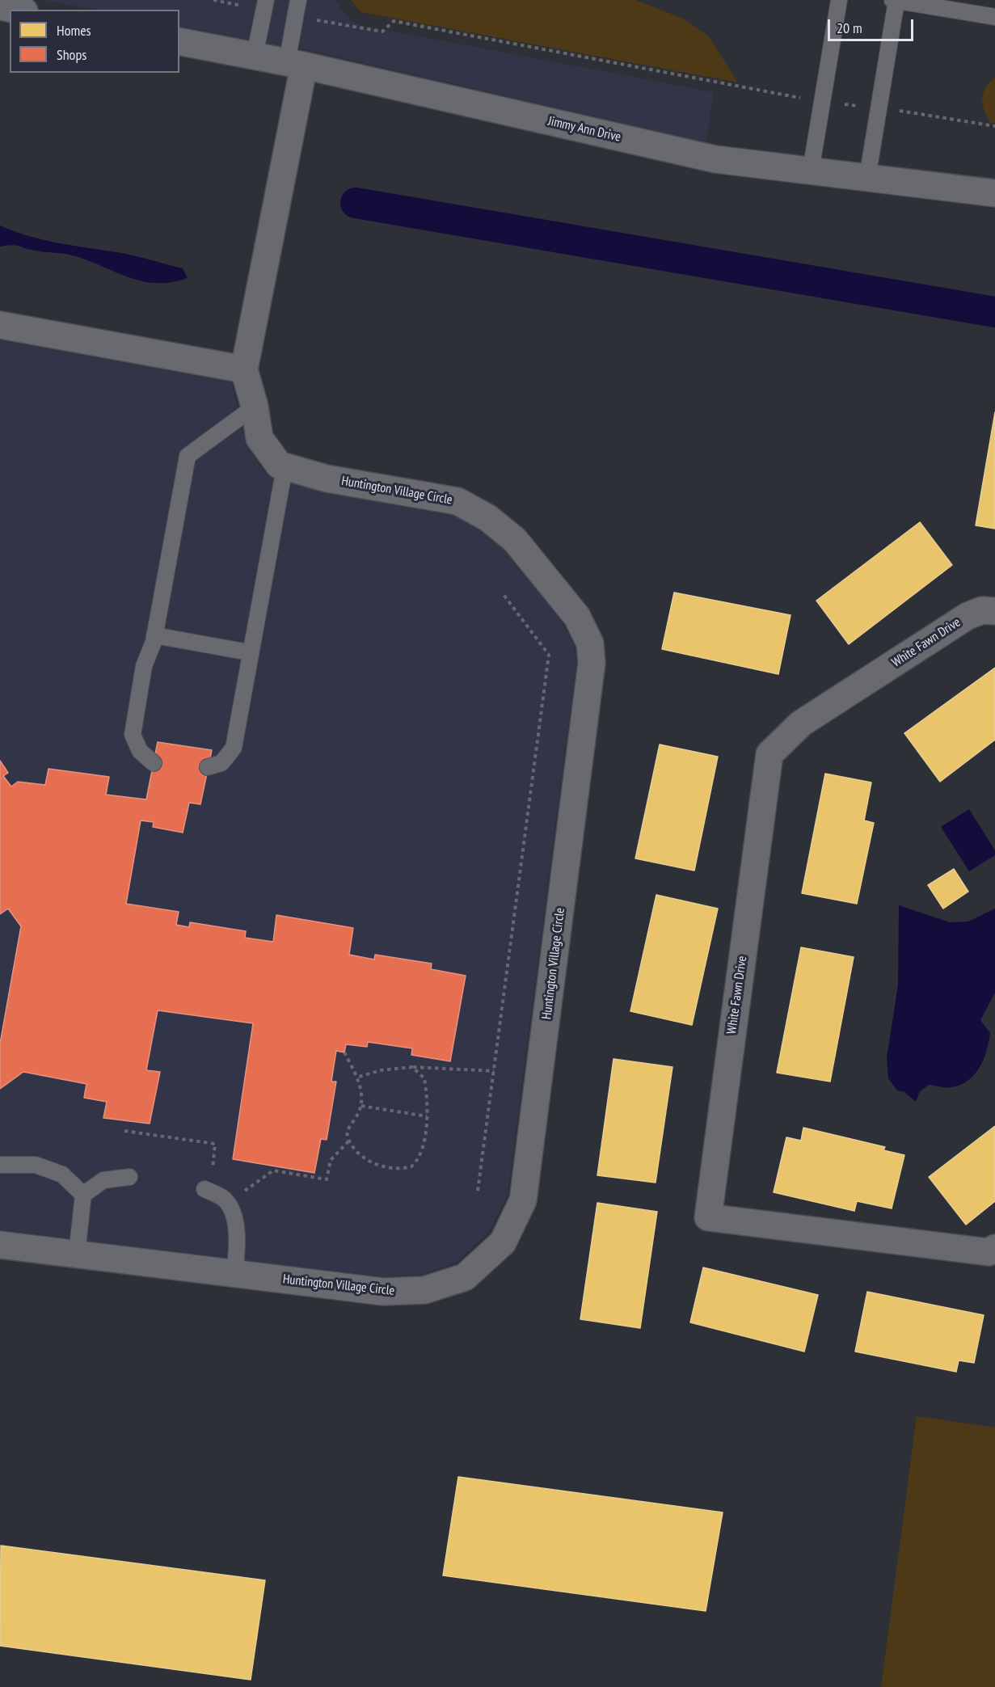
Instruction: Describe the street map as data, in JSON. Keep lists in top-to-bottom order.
{
  "streets": {
    "street": ["Jimmy Ann Drive", "Huntington Village Circle", "White Fawn Drive"]
  },
  "legend": ["Homes", "Shops"],
  "scale_bar": "20 m"
}
